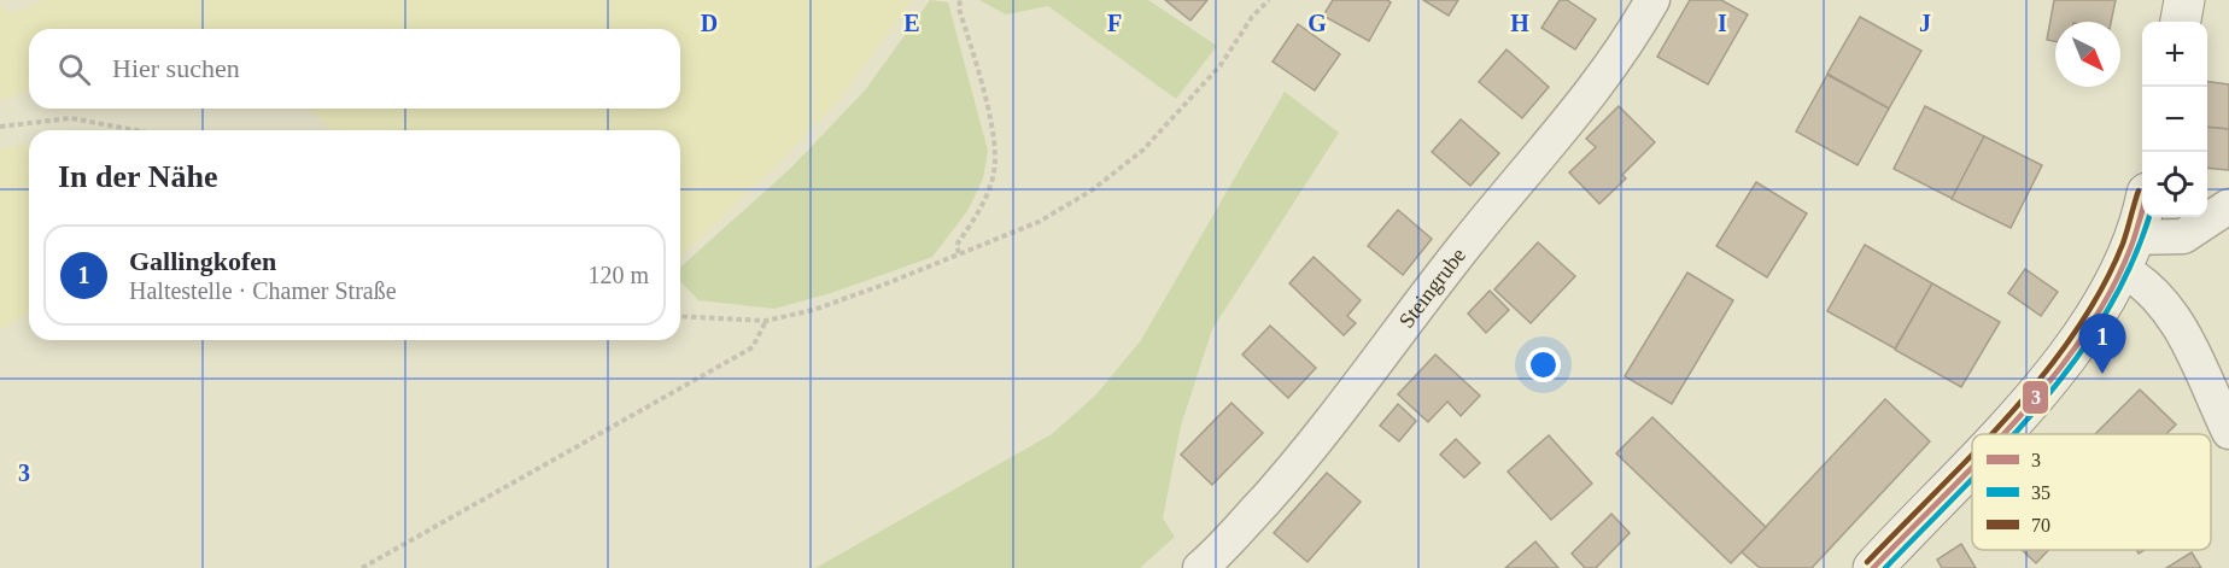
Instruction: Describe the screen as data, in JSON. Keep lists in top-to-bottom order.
{
  "streets": {
    "street": ["Steingrube"]
  },
  "lines": ["transit line 70", "transit line 3", "transit line 35"],
  "legend": ["3", "35", "70"],
  "north": "bottom right",
  "page": {
    "map_buttons": ["+", "−"],
    "search": "Hier suchen",
    "heading": "In der Nähe",
    "list": [
      {
        "mark": "1",
        "name": "Gallingkofen",
        "note": "Haltestelle · Chamer Straße",
        "value": "120 m"
      }
    ],
    "pins": "1"
  },
  "grid": {
    "columns": [
      "D",
      "E",
      "F",
      "G",
      "H",
      "I",
      "J"
    ],
    "rows": ["3"]
  }
}
